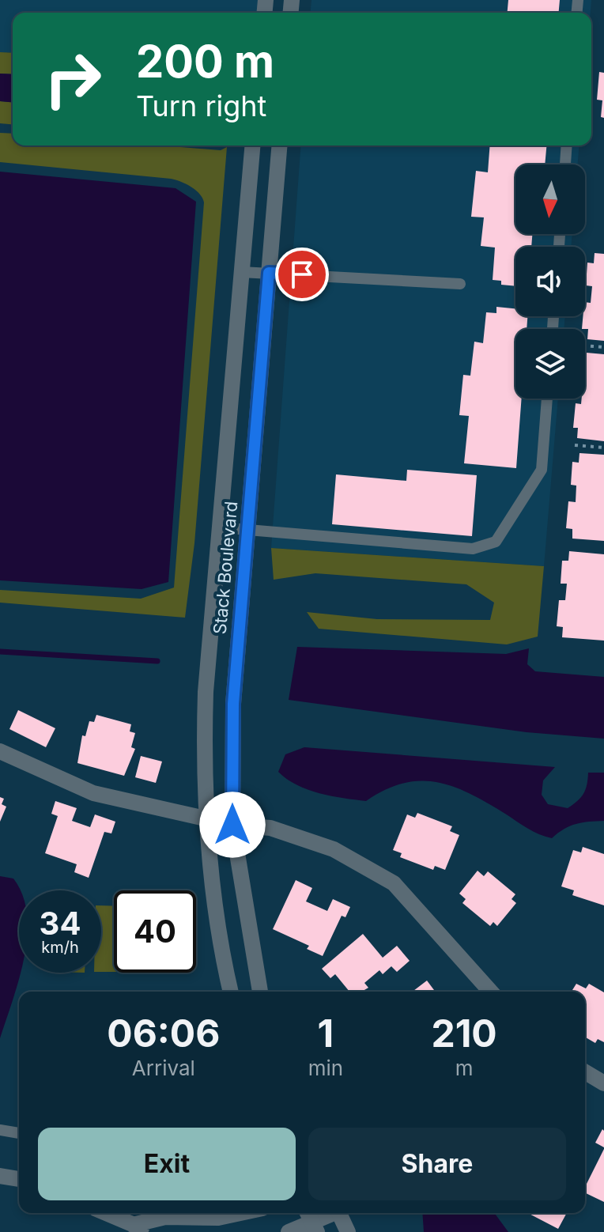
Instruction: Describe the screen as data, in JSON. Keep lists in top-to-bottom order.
{
  "streets": {
    "street": ["Stack Boulevard"]
  },
  "north": "bottom",
  "page": {
    "turn": ["200 m", "Turn right"],
    "speed": "34 km/h",
    "limit": "40",
    "eta": [
      "06:06",
      "Arrival",
      "1",
      "min",
      "210",
      "m"
    ],
    "buttons": ["Exit", "Share"]
  }
}
